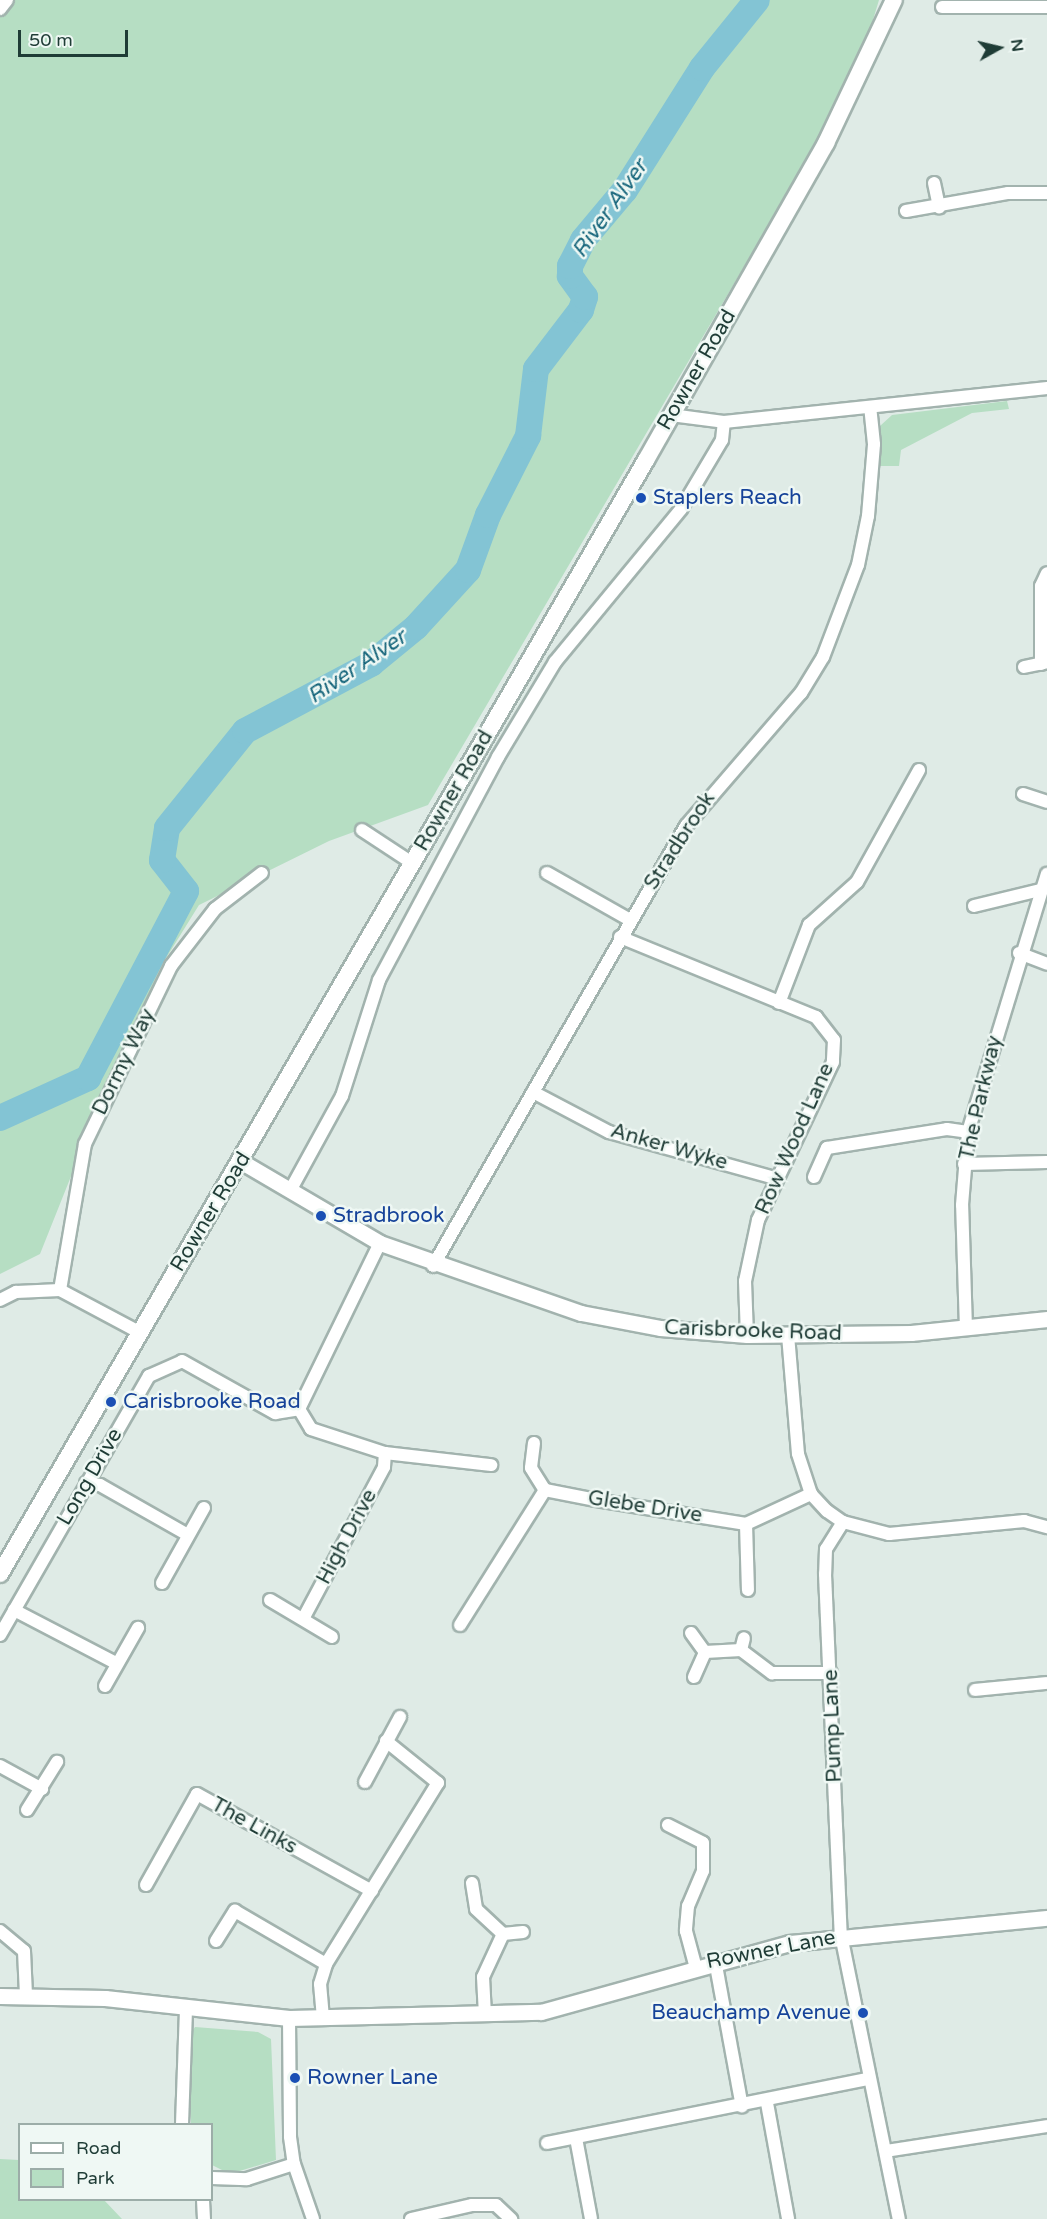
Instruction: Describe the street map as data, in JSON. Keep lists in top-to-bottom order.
{
  "streets": {
    "main road": ["Rowner Road"],
    "street": [
      "Stradbrook",
      "Dormy Way",
      "The Parkway",
      "Row Wood Lane",
      "Anker Wyke",
      "Carisbrooke Road",
      "Long Drive",
      "Glebe Drive",
      "High Drive",
      "Pump Lane",
      "The Links",
      "Rowner Lane"
    ]
  },
  "crossings": [
    ["Rowner Road", "Carisbrooke Road"],
    ["Stradbrook", "Row Wood Lane"],
    ["Stradbrook", "Anker Wyke"],
    ["Stradbrook", "Carisbrooke Road"],
    ["The Parkway", "Carisbrooke Road"],
    ["Row Wood Lane", "Anker Wyke"],
    ["Row Wood Lane", "Carisbrooke Road"],
    ["Pump Lane", "Rowner Lane"]
  ],
  "water": ["River Alver"],
  "places": [
    "Staplers Reach",
    "Stradbrook",
    "Carisbrooke Road",
    "Beauchamp Avenue",
    "Rowner Lane"
  ],
  "legend": ["Road", "Park"],
  "scale_bar": "50 m",
  "north": "right"
}
